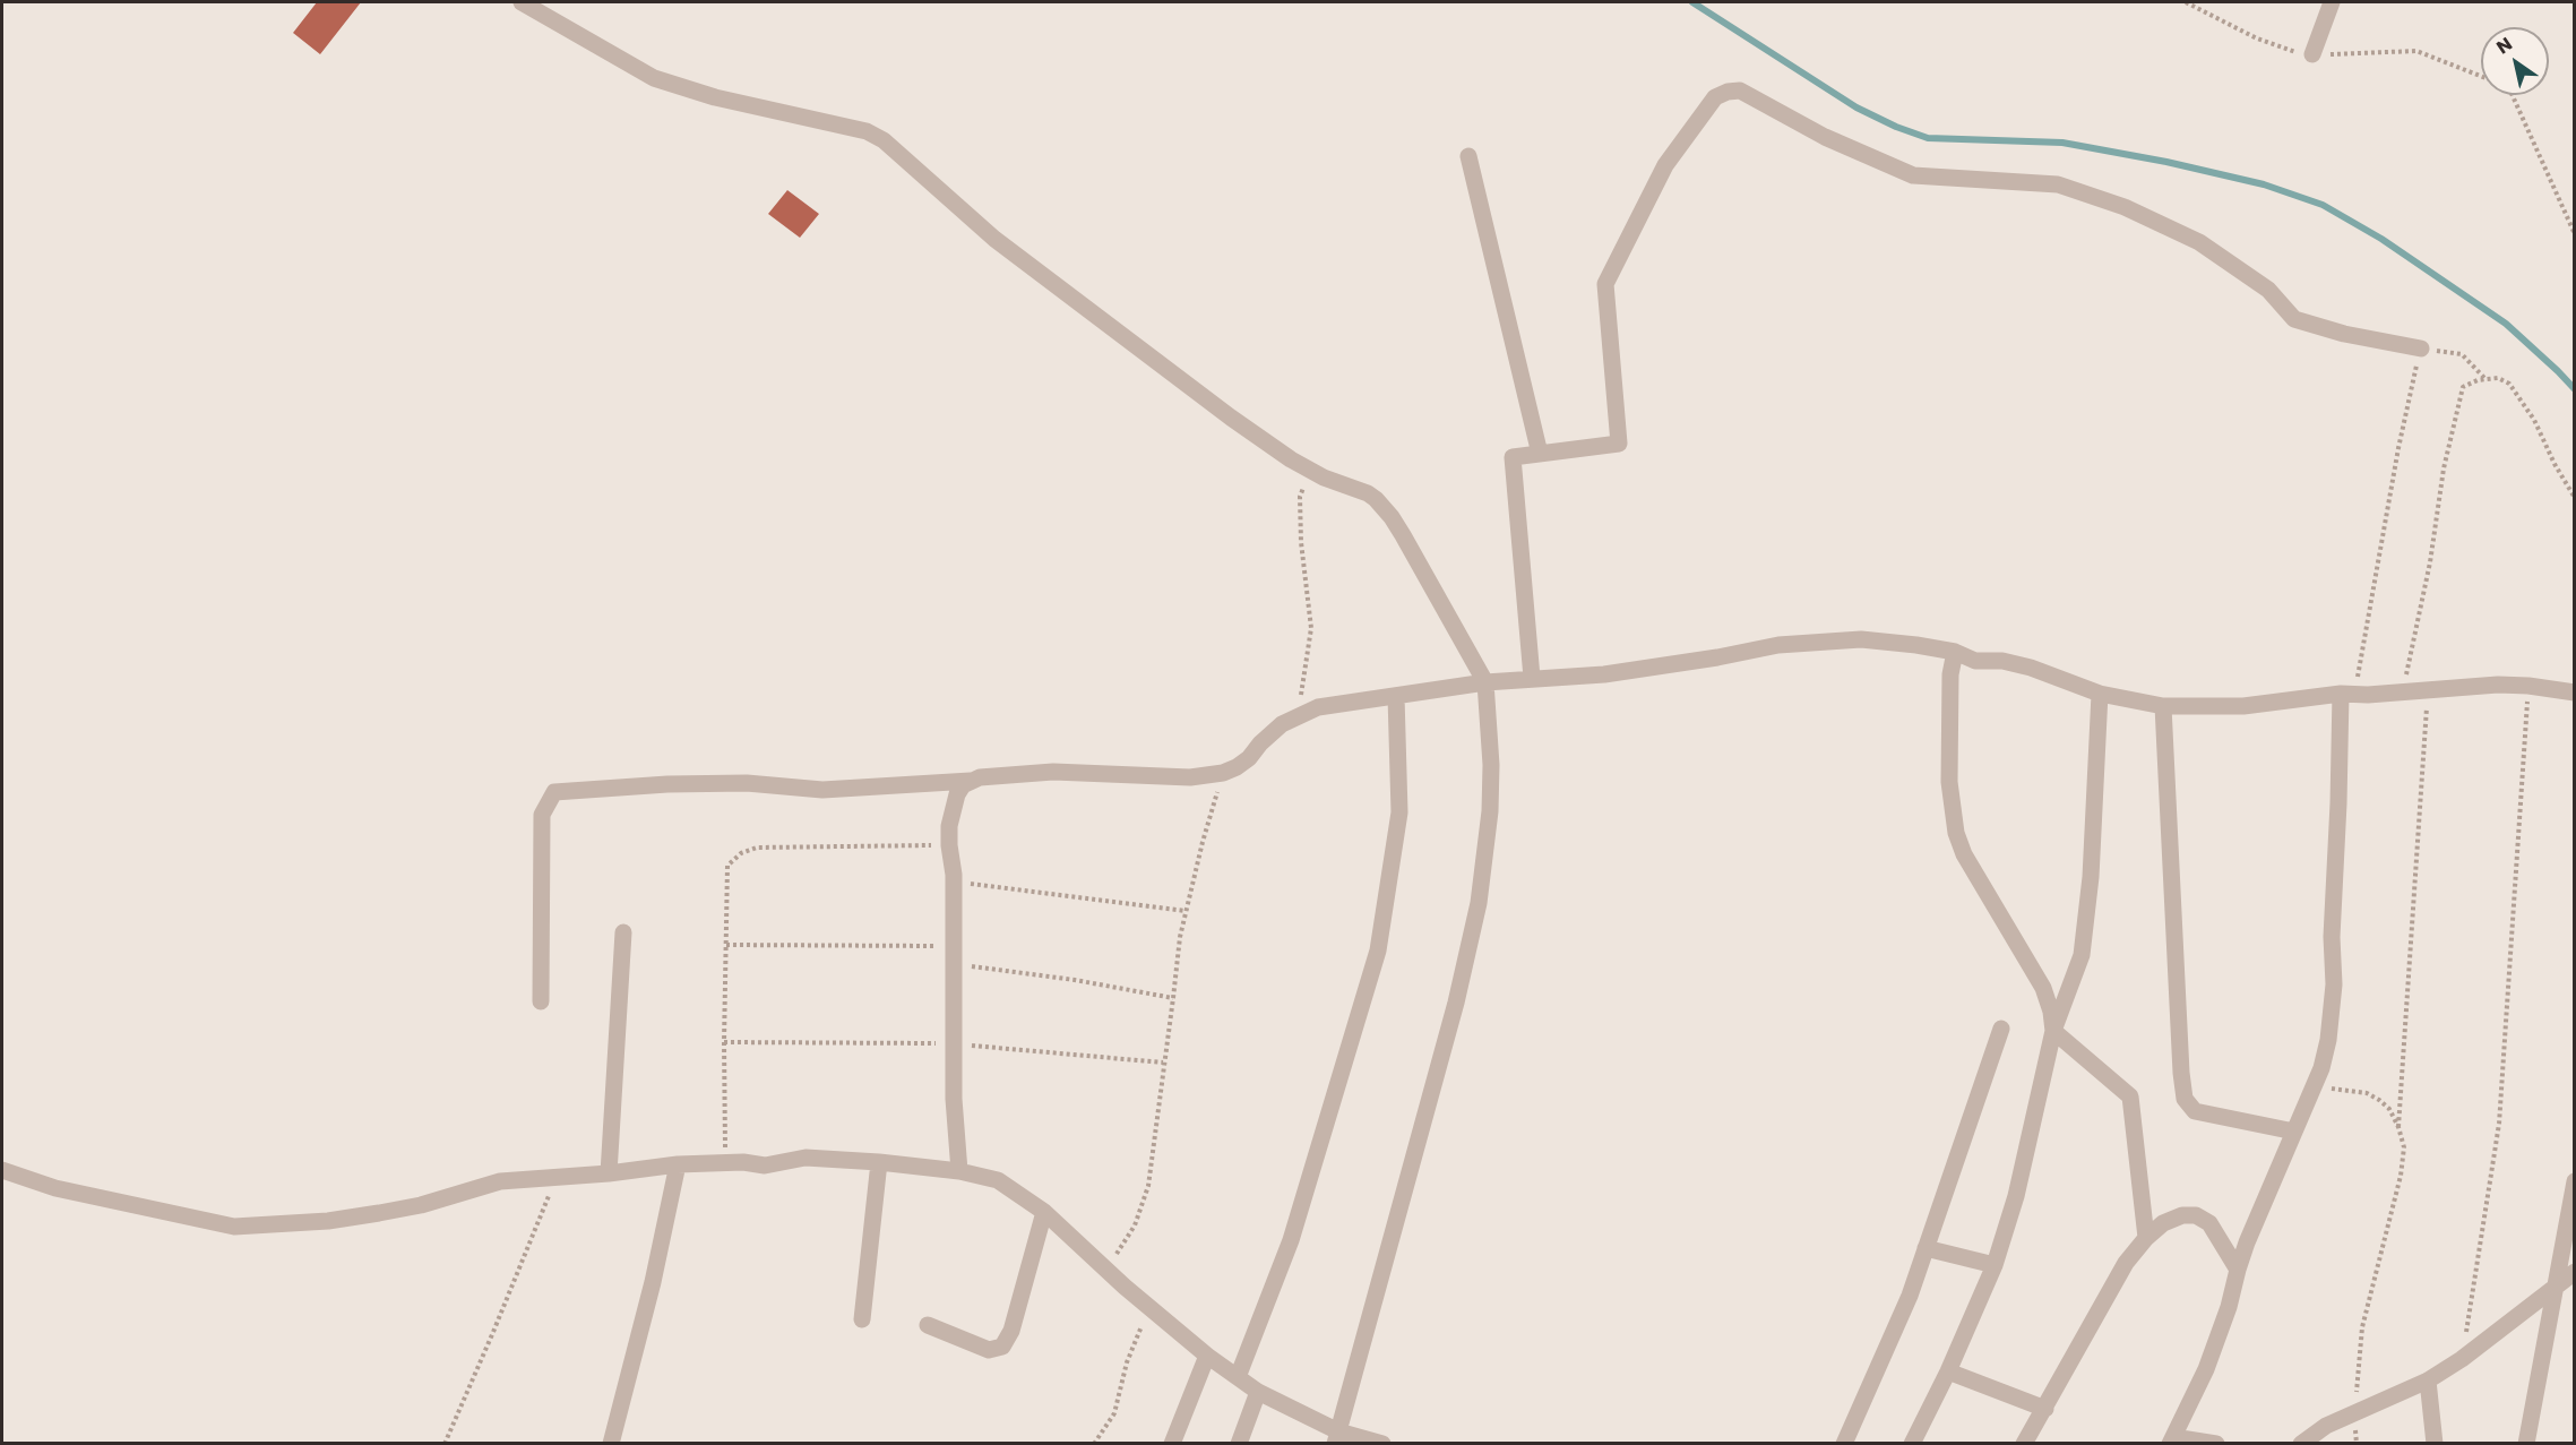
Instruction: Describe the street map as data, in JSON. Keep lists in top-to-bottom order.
{
  "north": "top left"
}
